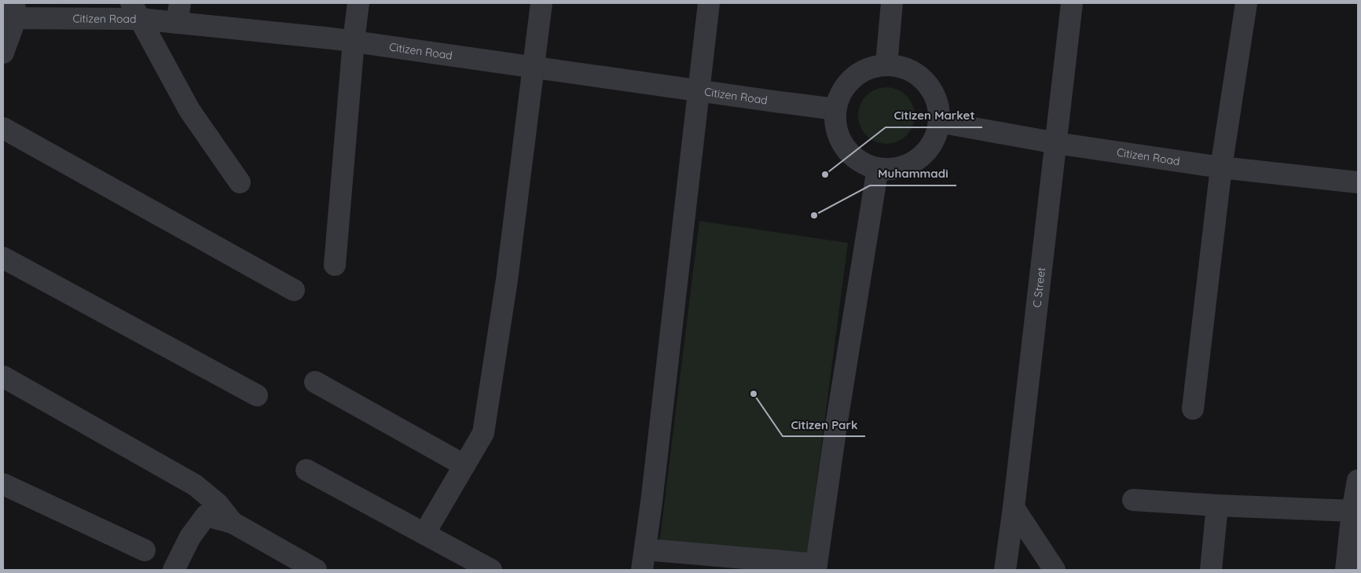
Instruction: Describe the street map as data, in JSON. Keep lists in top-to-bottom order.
{
  "streets": {
    "street": ["Citizen Road", "C Street"]
  },
  "crossings": [
    ["Citizen Road", "C Street"]
  ],
  "places": ["Citizen Market", "Muhammadi", "Citizen Park"]
}
